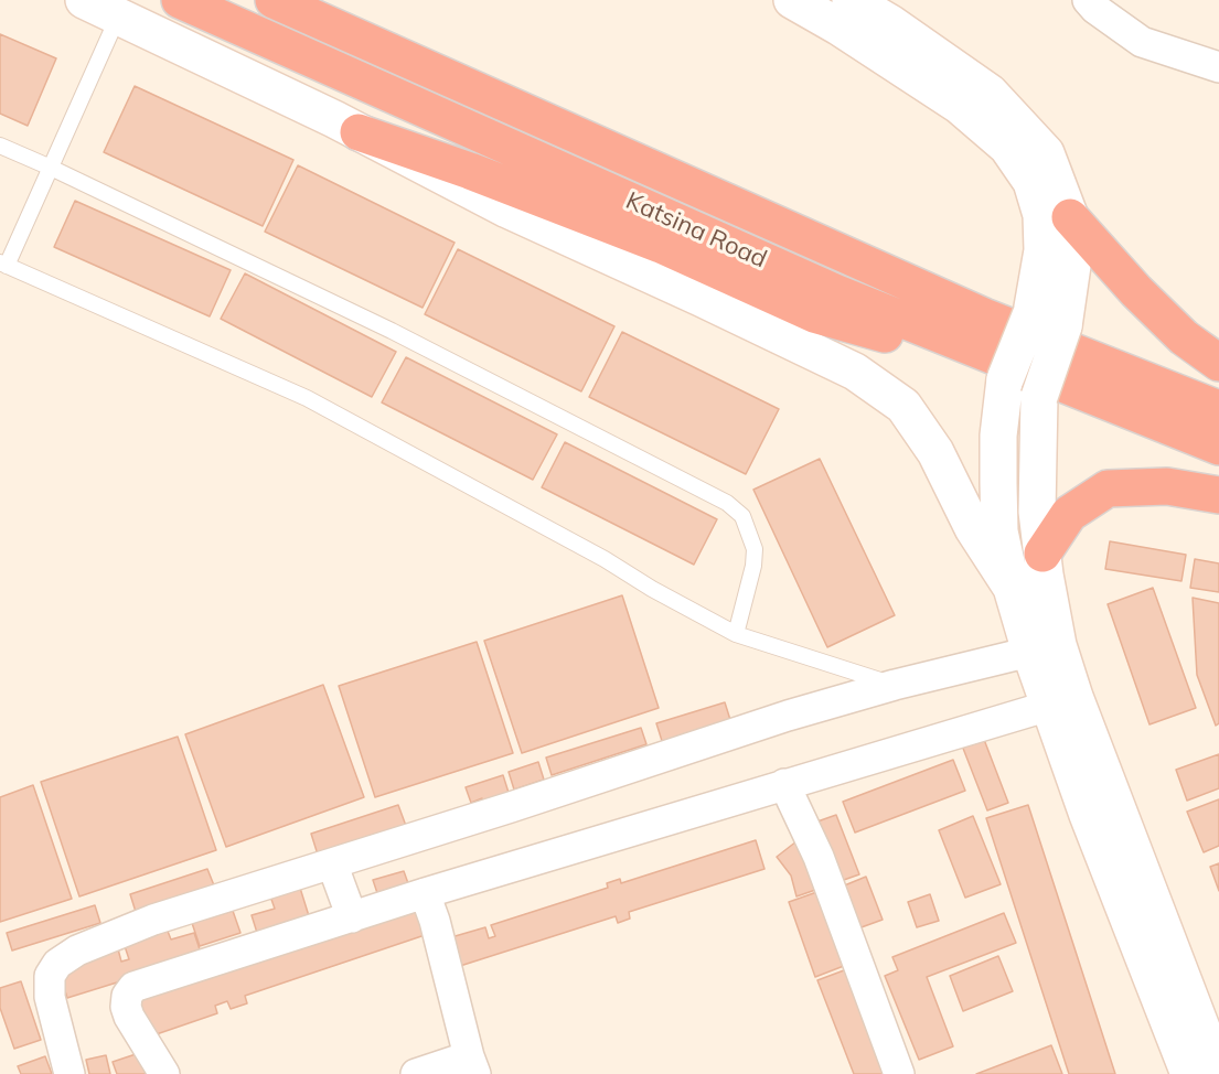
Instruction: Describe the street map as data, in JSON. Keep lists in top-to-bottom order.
{
  "streets": {
    "highway": ["Katsina Road"]
  }
}
